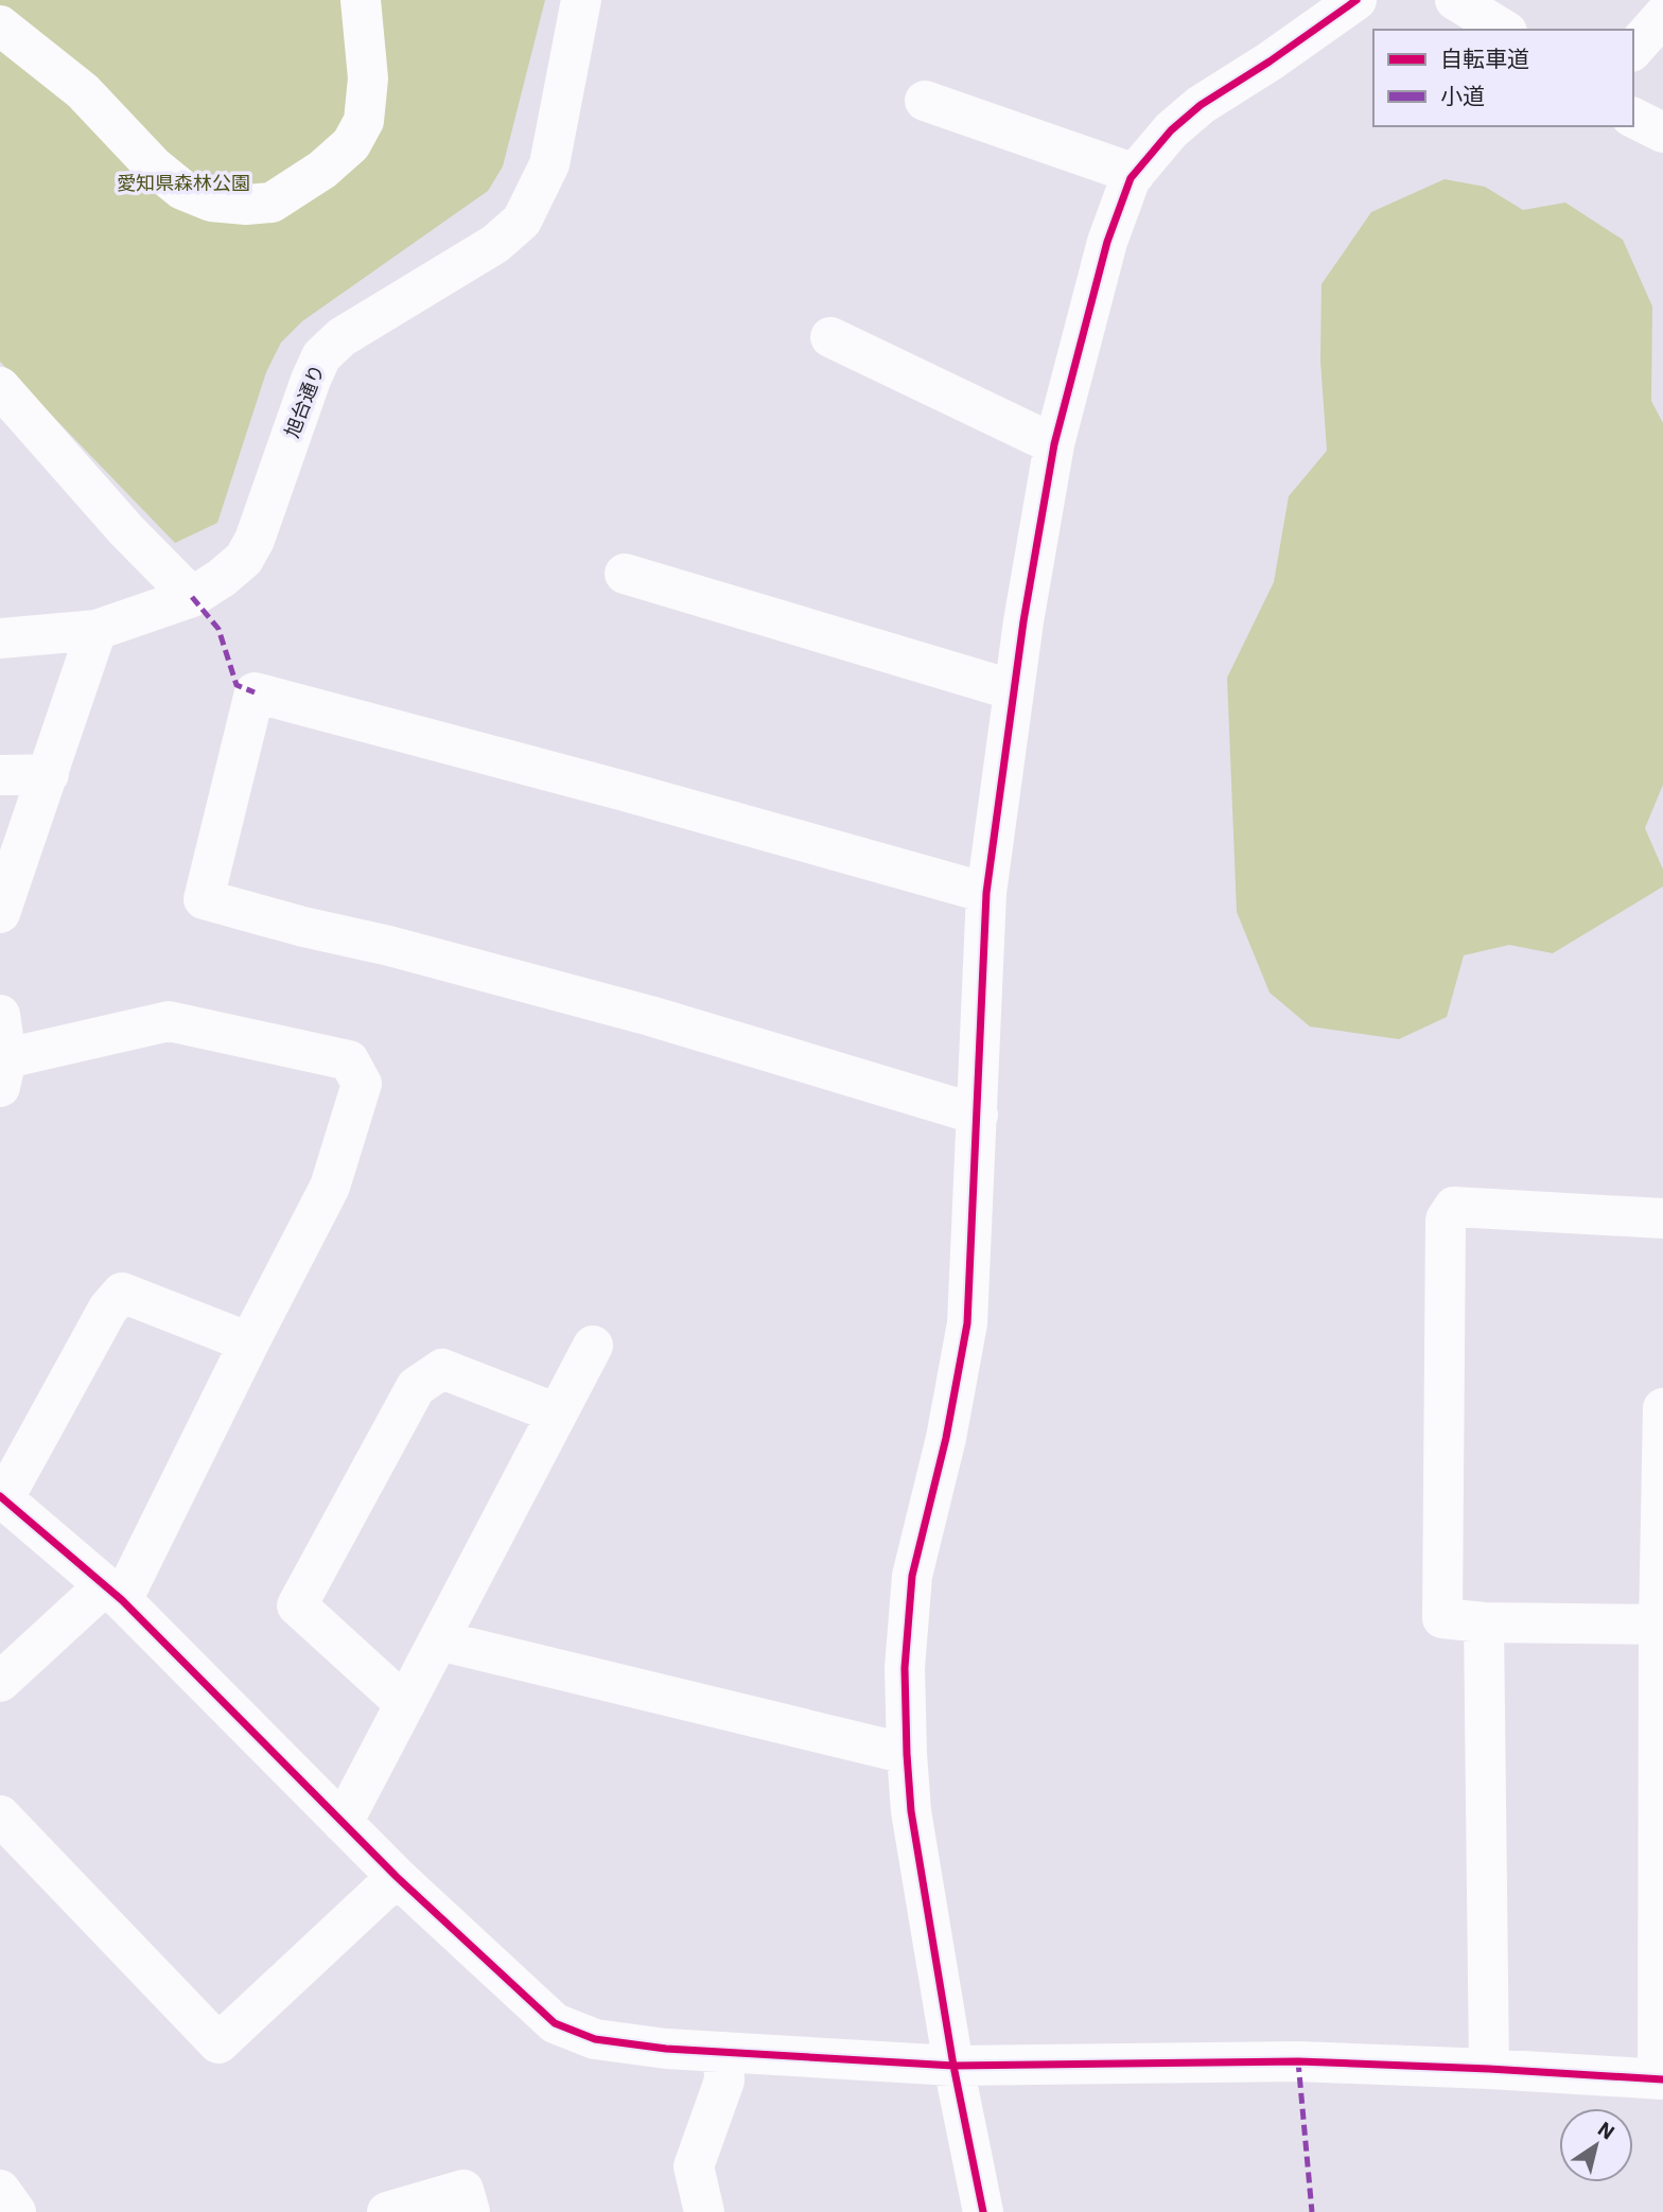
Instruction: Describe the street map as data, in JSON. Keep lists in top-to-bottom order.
{
  "streets": {
    "street": ["旭台通り"]
  },
  "parks": ["愛知県森林公園"],
  "legend": ["自転車道", "小道"],
  "north": "top right"
}
